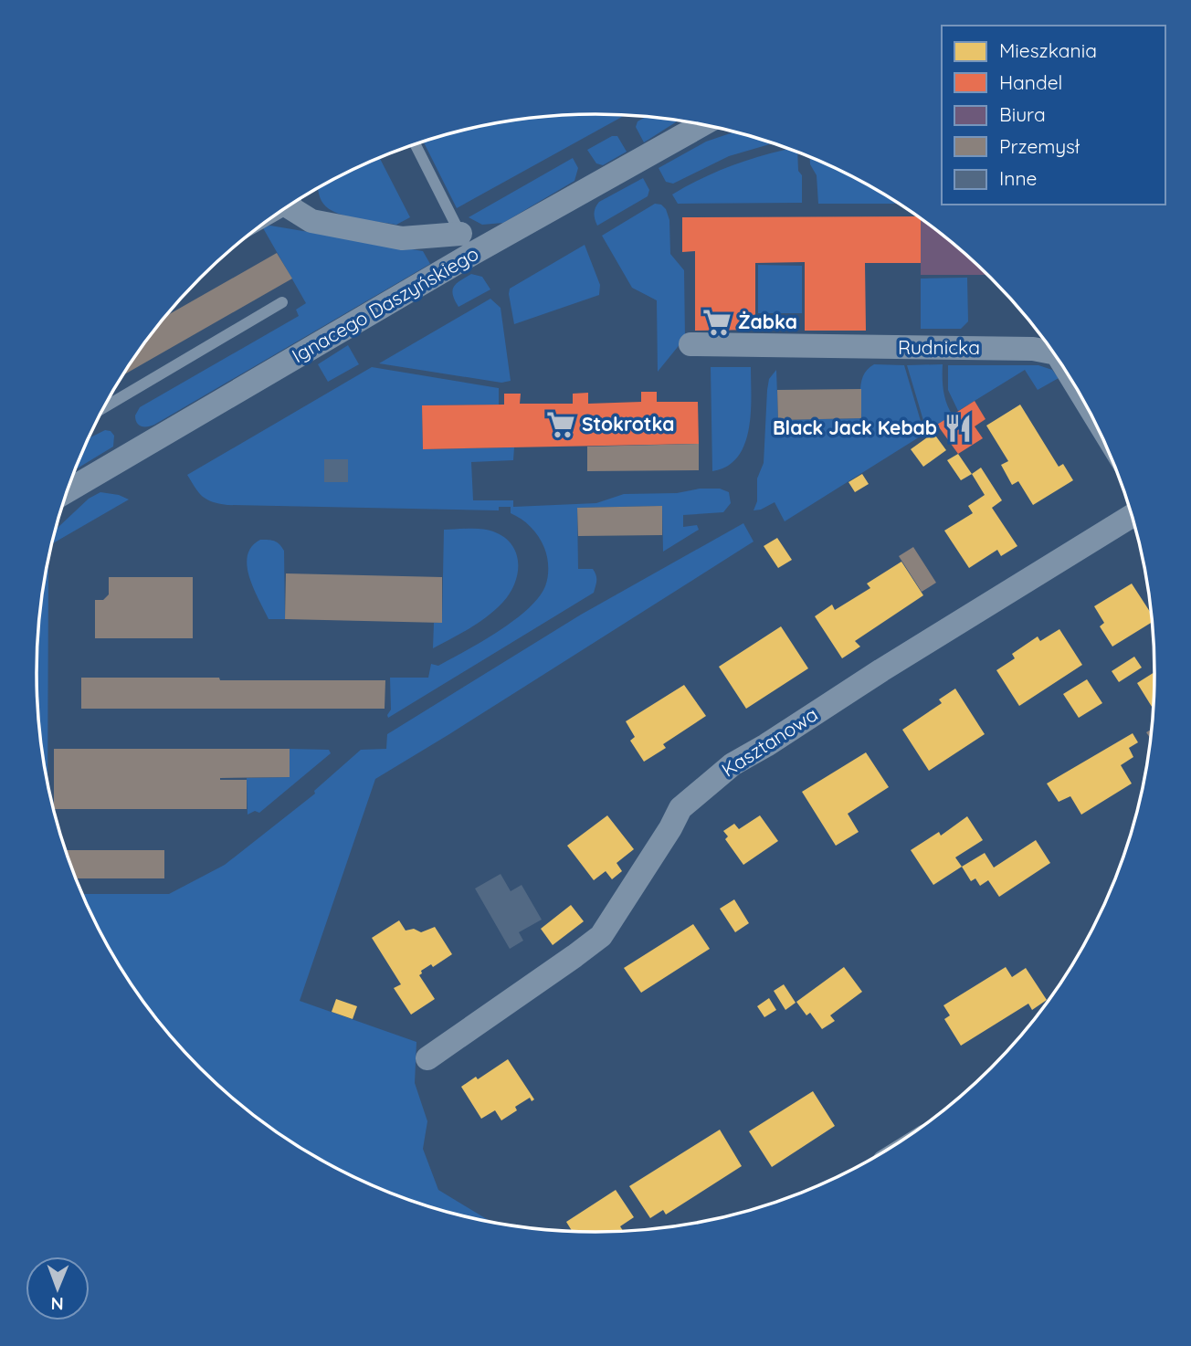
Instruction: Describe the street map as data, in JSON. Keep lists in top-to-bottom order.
{
  "streets": {
    "street": ["Ignacego Daszyńskiego", "Rudnicka", "Kasztanowa"]
  },
  "places": {
    "supermarket": ["Żabka", "Stokrotka"],
    "restaurant": ["Black Jack Kebab"]
  },
  "legend": [
    "Mieszkania",
    "Handel",
    "Biura",
    "Przemysł",
    "Inne"
  ],
  "north": "bottom"
}
